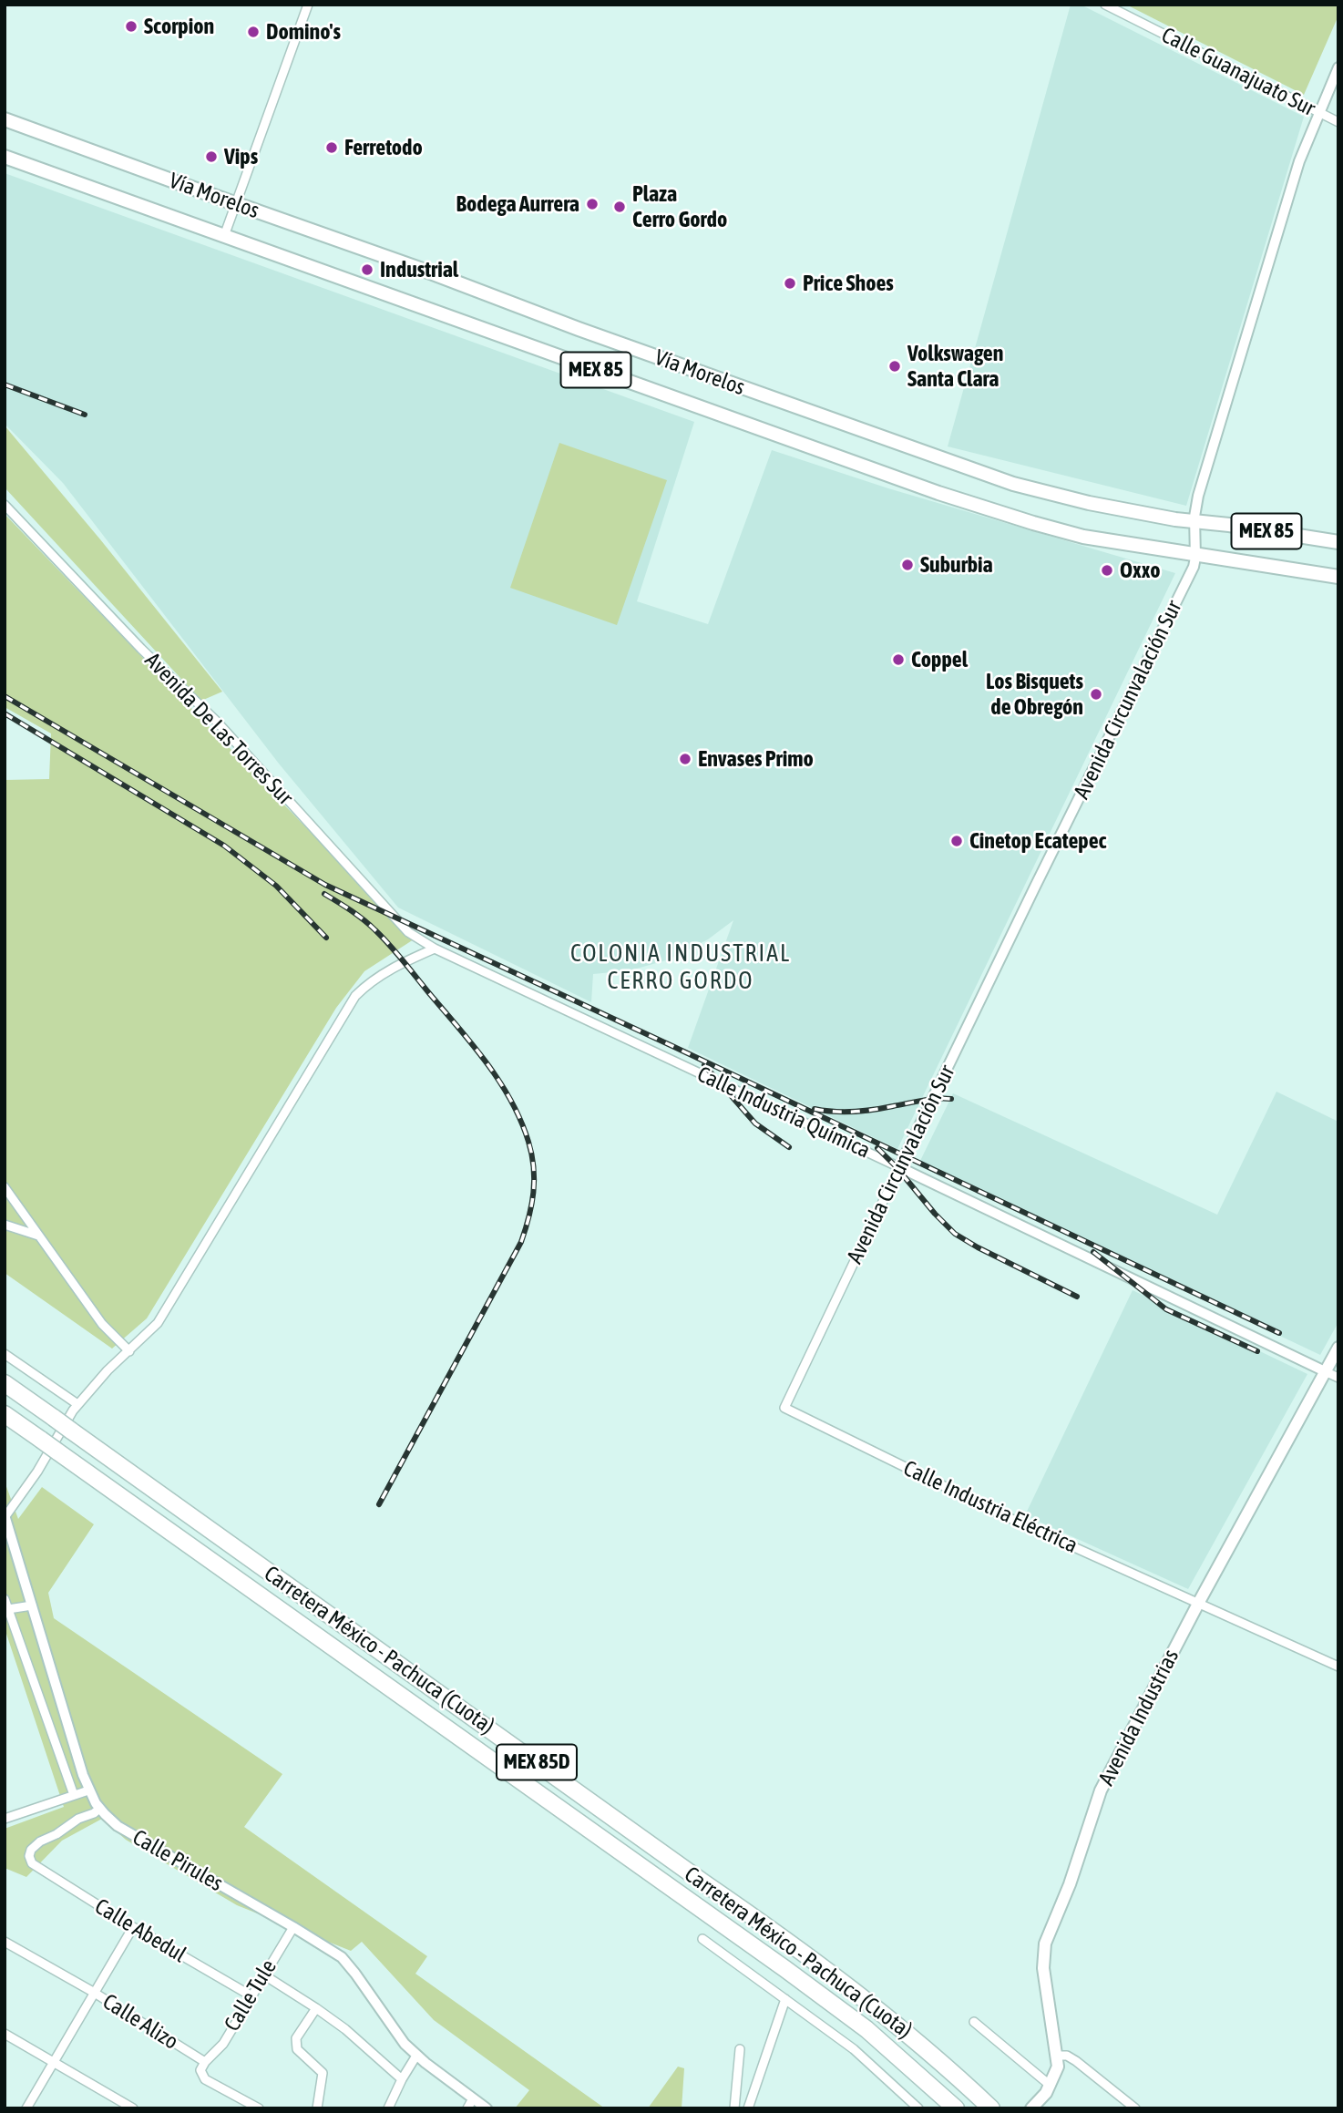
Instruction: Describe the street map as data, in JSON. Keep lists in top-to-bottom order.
{
  "streets": {
    "highway": ["Carretera México - Pachuca (Cuota)", "MEX 85D"],
    "main road": ["Vía Morelos", "MEX 85", "Avenida Industrias"],
    "street": [
      "Calle Guanajuato Sur",
      "Avenida Circunvalación Sur",
      "Avenida De Las Torres Sur",
      "Calle Industria Química",
      "Calle Industria Eléctrica",
      "Calle Pirules",
      "Calle Abedul",
      "Calle Tule",
      "Calle Alizo"
    ]
  },
  "crossings": [
    ["Calle Guanajuato Sur", "Avenida Circunvalación Sur"],
    ["Vía Morelos", "Avenida Circunvalación Sur"],
    ["Avenida Circunvalación Sur", "Calle Industria Química"],
    ["Avenida Circunvalación Sur", "Calle Industria Eléctrica"],
    ["Avenida De Las Torres Sur", "Calle Industria Química"],
    ["Calle Industria Química", "Avenida Industrias"],
    ["Calle Industria Eléctrica", "Avenida Industrias"],
    ["Calle Pirules", "Calle Abedul"],
    ["Calle Pirules", "Calle Tule"],
    ["Calle Abedul", "Calle Tule"],
    ["Calle Tule", "Calle Alizo"]
  ],
  "districts": ["COLONIA INDUSTRIAL CERRO GORDO"],
  "places": [
    "Scorpion",
    "Domino's",
    "Ferretodo",
    "Vips",
    "Bodega Aurrera",
    "Plaza Cerro Gordo",
    "Industrial",
    "Price Shoes",
    "Volkswagen Santa Clara",
    "Suburbia",
    "Oxxo",
    "Coppel",
    "Los Bisquets de Obregón",
    "Envases Primo",
    "Cinetop Ecatepec"
  ]
}
